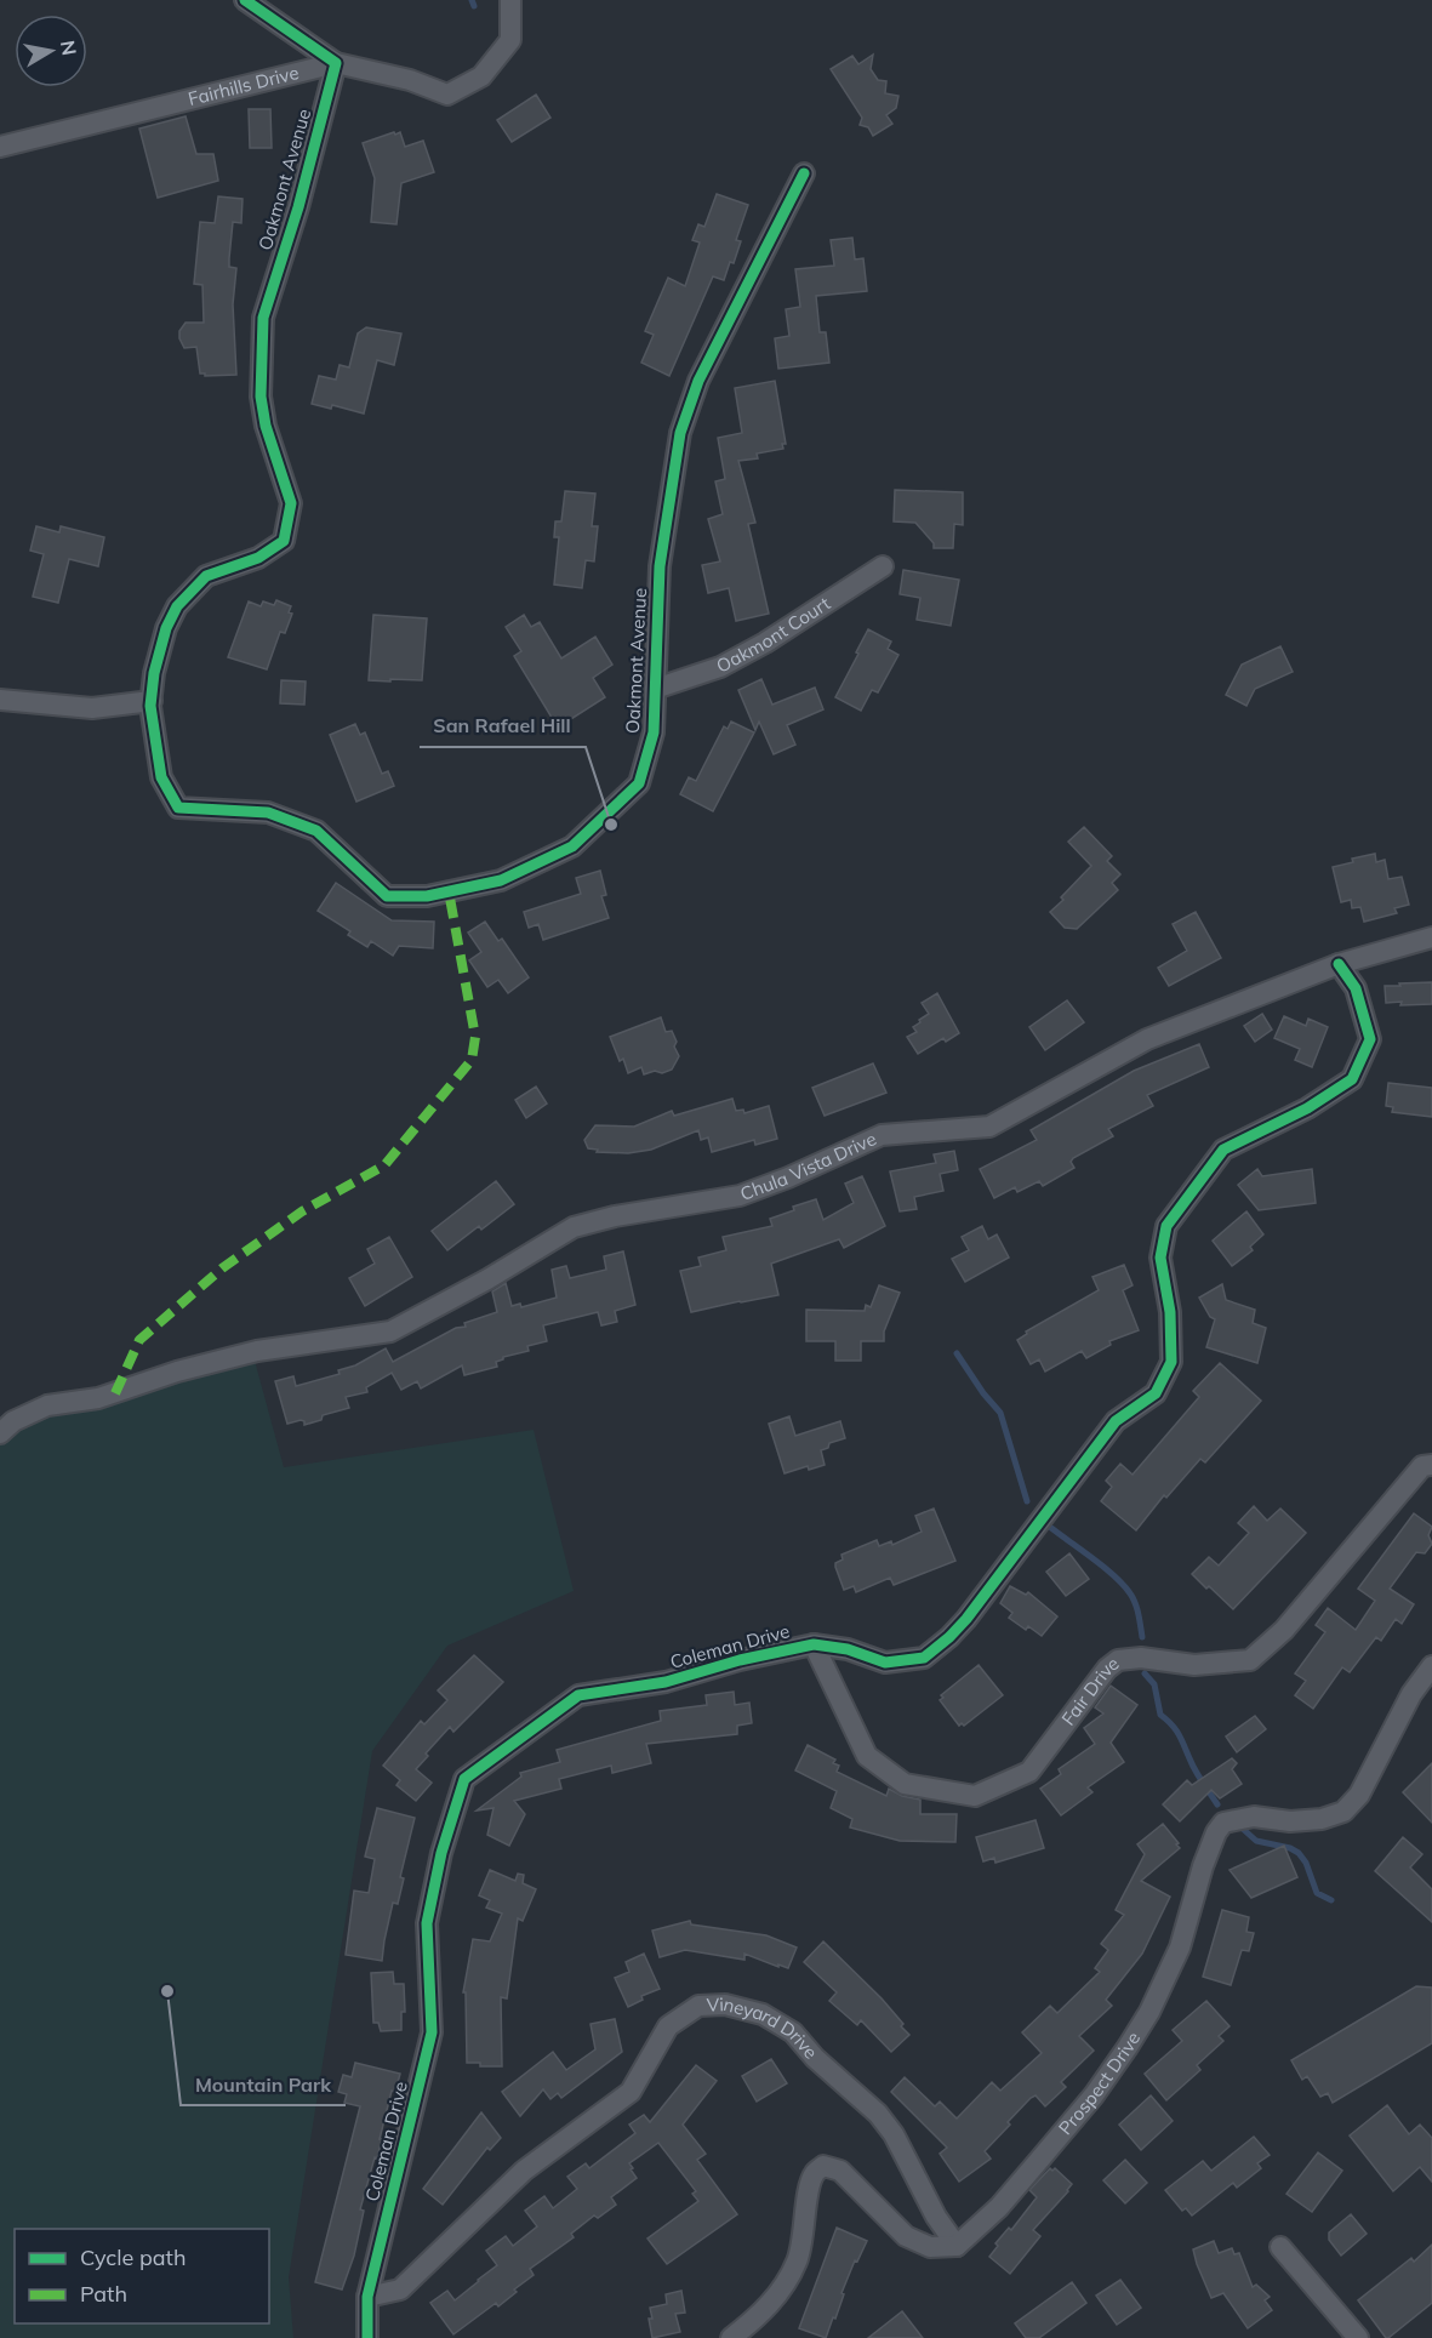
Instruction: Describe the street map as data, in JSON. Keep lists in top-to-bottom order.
{
  "streets": {
    "street": [
      "Fairhills Drive",
      "Oakmont Avenue",
      "Oakmont Court",
      "Chula Vista Drive",
      "Coleman Drive",
      "Fair Drive",
      "Vineyard Drive",
      "Prospect Drive"
    ]
  },
  "crossings": [
    ["Fairhills Drive", "Oakmont Avenue"],
    ["Oakmont Avenue", "Oakmont Court"],
    ["Chula Vista Drive", "Coleman Drive"],
    ["Coleman Drive", "Fair Drive"],
    ["Coleman Drive", "Vineyard Drive"],
    ["Vineyard Drive", "Prospect Drive"]
  ],
  "places": ["San Rafael Hill", "Mountain Park"],
  "legend": ["Cycle path", "Path"],
  "north": "right"
}
